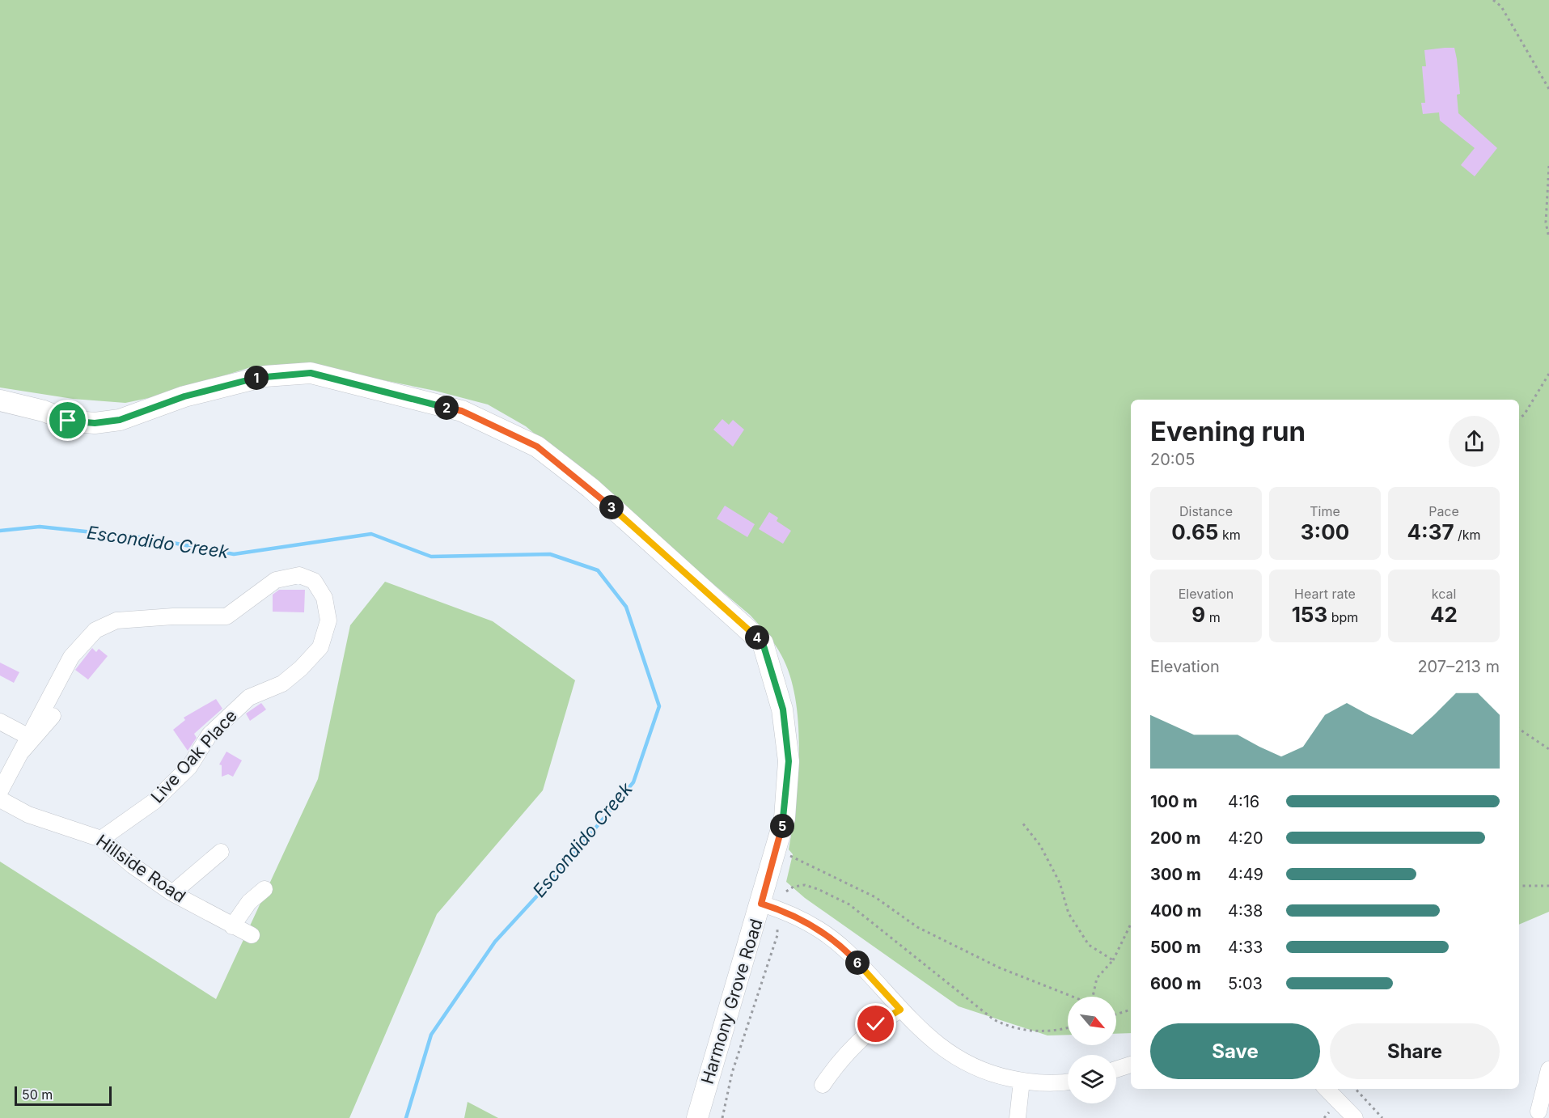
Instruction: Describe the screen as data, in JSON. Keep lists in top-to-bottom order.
{
  "streets": {
    "main road": ["Harmony Grove Road"],
    "street": ["Live Oak Place", "Hillside Road"]
  },
  "crossings": [
    ["Live Oak Place", "Hillside Road"]
  ],
  "water": ["Escondido Creek"],
  "scale_bar": "50 m",
  "north": "bottom right",
  "page": {
    "pins": [
      "1",
      "2",
      "3",
      "4",
      "5",
      "6"
    ],
    "heading": ["Evening run", "20:05"],
    "stats": [
      ["Distance", "0.65 km"],
      ["Time", "3:00"],
      ["Pace", "4:37 /km"],
      ["Elevation", "9 m"],
      ["Heart rate", "153 bpm"],
      ["kcal", "42"]
    ],
    "chart": ["Elevation", "207–213 m"],
    "list": [
      {
        "name": "100 m",
        "note": "4:16"
      },
      {
        "name": "200 m",
        "note": "4:20"
      },
      {
        "name": "300 m",
        "note": "4:49"
      },
      {
        "name": "400 m",
        "note": "4:38"
      },
      {
        "name": "500 m",
        "note": "4:33"
      },
      {
        "name": "600 m",
        "note": "5:03"
      }
    ],
    "buttons": ["Save", "Share"],
    "scale": "50 m"
  }
}
